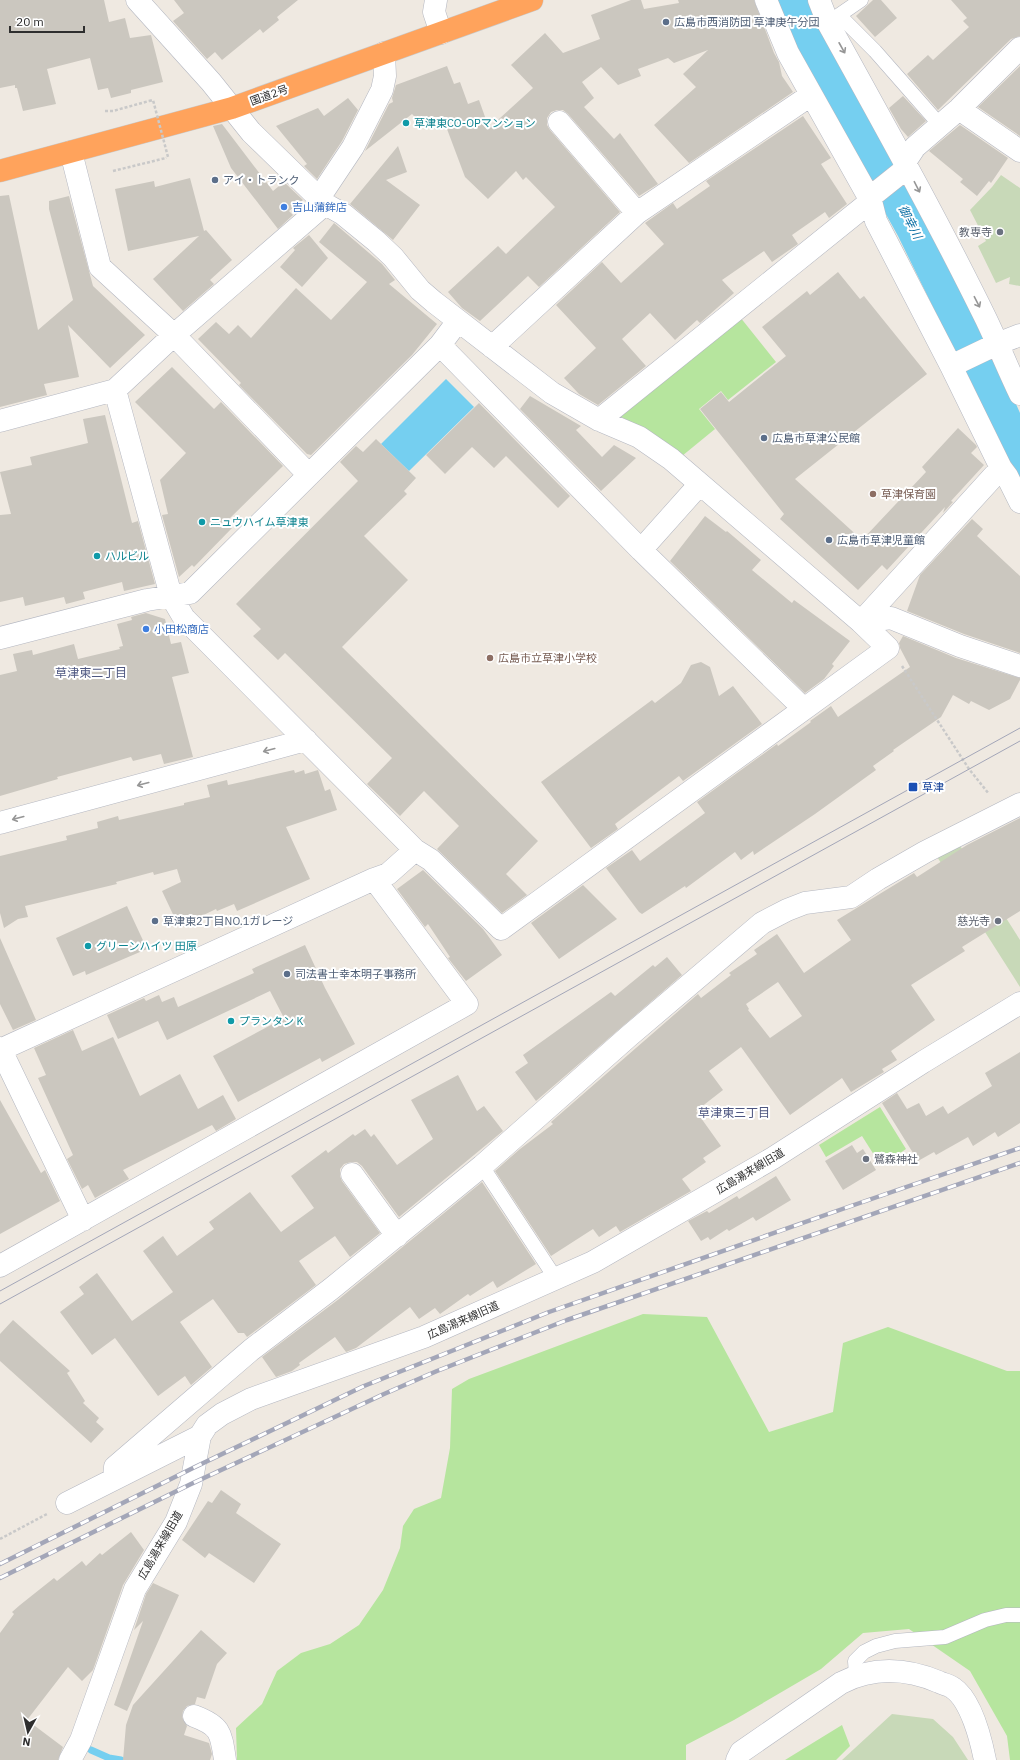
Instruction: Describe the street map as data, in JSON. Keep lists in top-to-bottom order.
{
  "streets": {
    "highway": ["国道2号"],
    "street": ["広島湯来線旧道"]
  },
  "districts": ["草津東二丁目", "草津東三丁目"],
  "water": ["御幸川"],
  "places": {
    "other": [
      "広島市西消防団 草津庚午分団",
      "草津東CO-OPマンション",
      "アイ・トランク",
      "吉山蒲鉾店",
      "教専寺",
      "広島市草津公民館",
      "草津保育園",
      "ニュウハイム草津東",
      "広島市草津児童館",
      "ハルビル",
      "小田松商店",
      "広島市立草津小学校",
      "草津東2丁目NO.1ガレージ",
      "慈光寺",
      "グリーンハイツ 田原",
      "司法書士幸本明子事務所",
      "プランタン K",
      "鷺森神社"
    ],
    "transit": ["草津"]
  },
  "scale_bar": "20 m",
  "north": "bottom"
}
